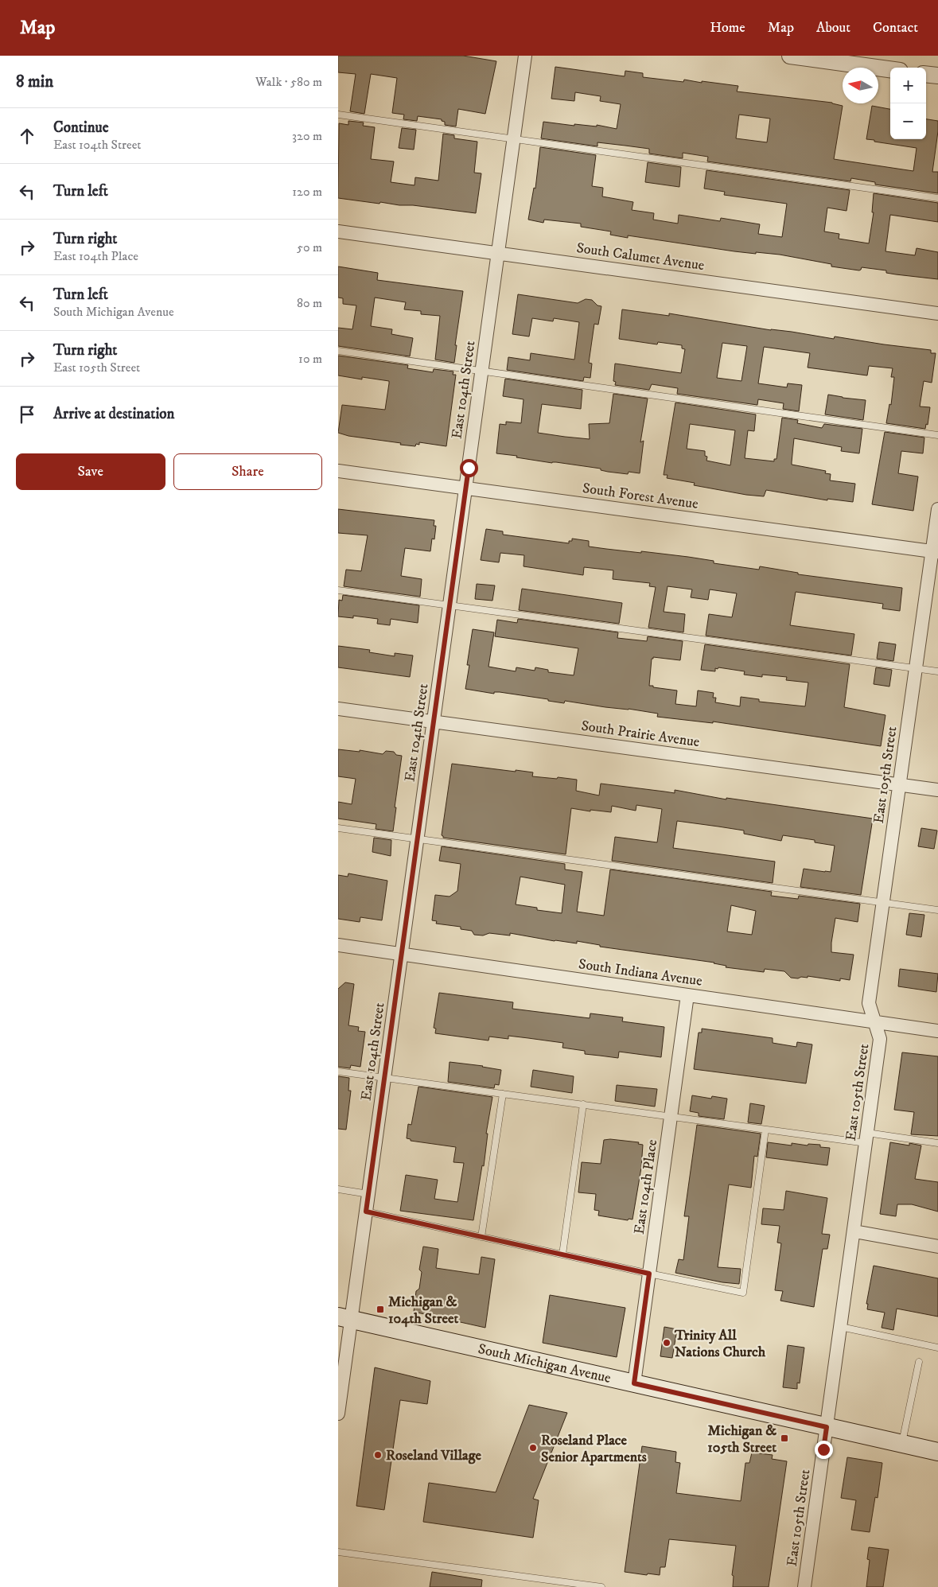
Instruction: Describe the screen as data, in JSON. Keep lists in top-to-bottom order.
{
  "streets": {
    "main road": ["South Michigan Avenue"],
    "street": [
      "South Calumet Avenue",
      "East 104th Street",
      "South Forest Avenue",
      "South Prairie Avenue",
      "East 105th Street",
      "South Indiana Avenue",
      "East 104th Place"
    ]
  },
  "crossings": [
    ["South Calumet Avenue", "East 104th Street"],
    ["East 104th Street", "South Forest Avenue"],
    ["East 104th Street", "South Prairie Avenue"],
    ["East 104th Street", "South Indiana Avenue"],
    ["East 104th Street", "South Michigan Avenue"],
    ["South Forest Avenue", "East 105th Street"],
    ["South Prairie Avenue", "East 105th Street"],
    ["East 105th Street", "South Indiana Avenue"],
    ["East 105th Street", "South Michigan Avenue"],
    ["South Indiana Avenue", "East 104th Place"],
    ["East 104th Place", "South Michigan Avenue"]
  ],
  "places": {
    "transit": ["Michigan & 104th Street", "Michigan & 105th Street"],
    "other": ["Trinity All Nations Church", "Roseland Place Senior Apartments", "Roseland Village"]
  },
  "north": "left",
  "page": {
    "header": "Map",
    "nav": [
      "Home",
      "Map",
      "About",
      "Contact"
    ],
    "heading": ["8 min", "Walk · 580 m"],
    "map_buttons": ["+", "−"],
    "list": [
      ["Continue", "East 104th Street", "320 m"],
      ["Turn left", "120 m"],
      ["Turn right", "East 104th Place", "50 m"],
      ["Turn left", "South Michigan Avenue", "80 m"],
      ["Turn right", "East 105th Street", "10 m"],
      "Arrive at destination"
    ],
    "buttons": ["Save", "Share"]
  }
}
